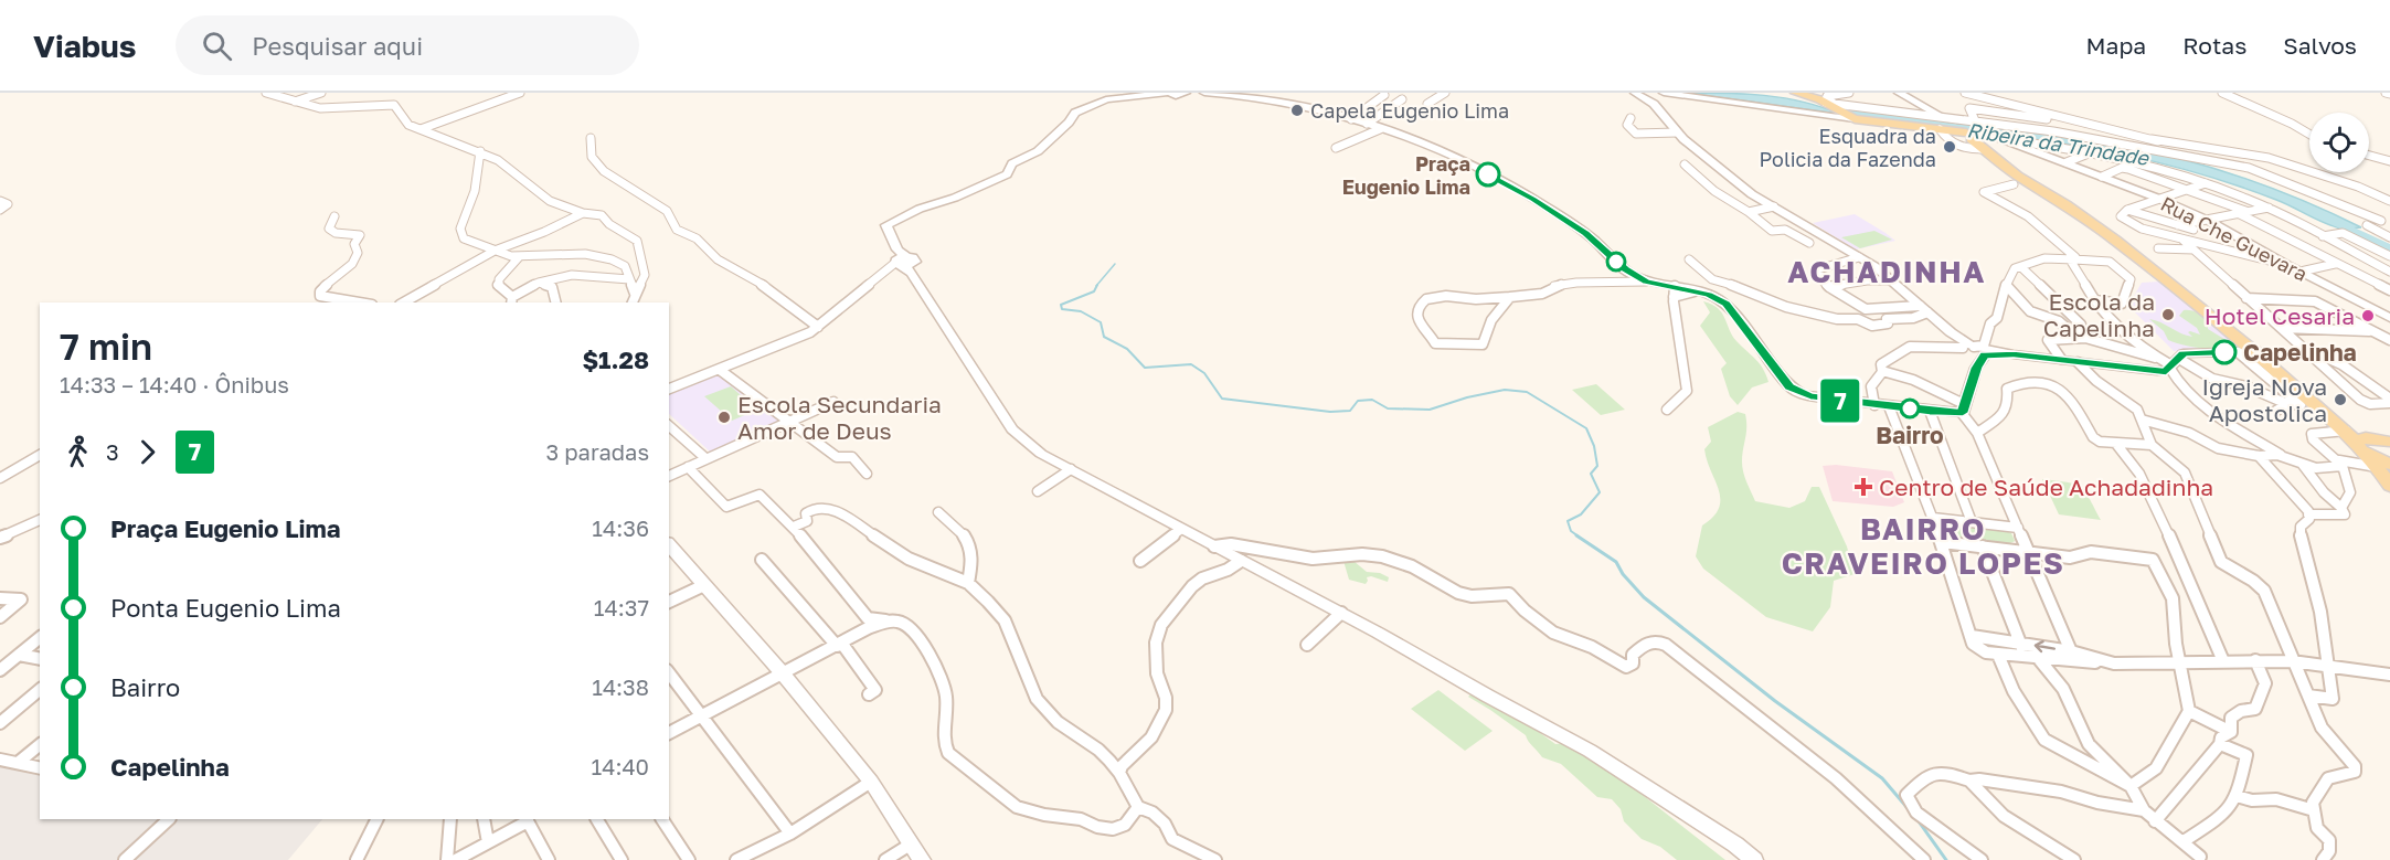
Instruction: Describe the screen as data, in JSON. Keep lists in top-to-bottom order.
{
  "streets": {
    "street": ["Rua Che Guevara"]
  },
  "districts": ["ACHADINHA", "BAIRRO CRAVEIRO LOPES"],
  "water": ["Ribeira da Trindade"],
  "places": {
    "other": [
      "Capela Eugenio Lima",
      "Esquadra da Policia da Fazenda",
      "Praça Eugenio Lima",
      "Escola da Capelinha",
      "Hotel Cesaria",
      "Capelinha",
      "Igreja Nova Apostolica",
      "Bairro",
      "Escola Secundaria Amor de Deus"
    ],
    "health": ["Centro de Saúde Achadadinha"]
  },
  "lines": ["bus line 7"],
  "page": {
    "header": "Viabus",
    "search": "Pesquisar aqui",
    "nav": ["Mapa", "Rotas", "Salvos"],
    "on_map": "7",
    "heading": ["7 min", "14:33 – 14:40 · Ônibus", "$1.28"],
    "legs": ["3", "7", "3 paradas"],
    "list": [
      {
        "name": "Praça Eugenio Lima",
        "value": "14:36"
      },
      {
        "name": "Ponta Eugenio Lima",
        "value": "14:37"
      },
      {
        "name": "Bairro",
        "value": "14:38"
      },
      {
        "name": "Capelinha",
        "value": "14:40"
      }
    ]
  }
}
